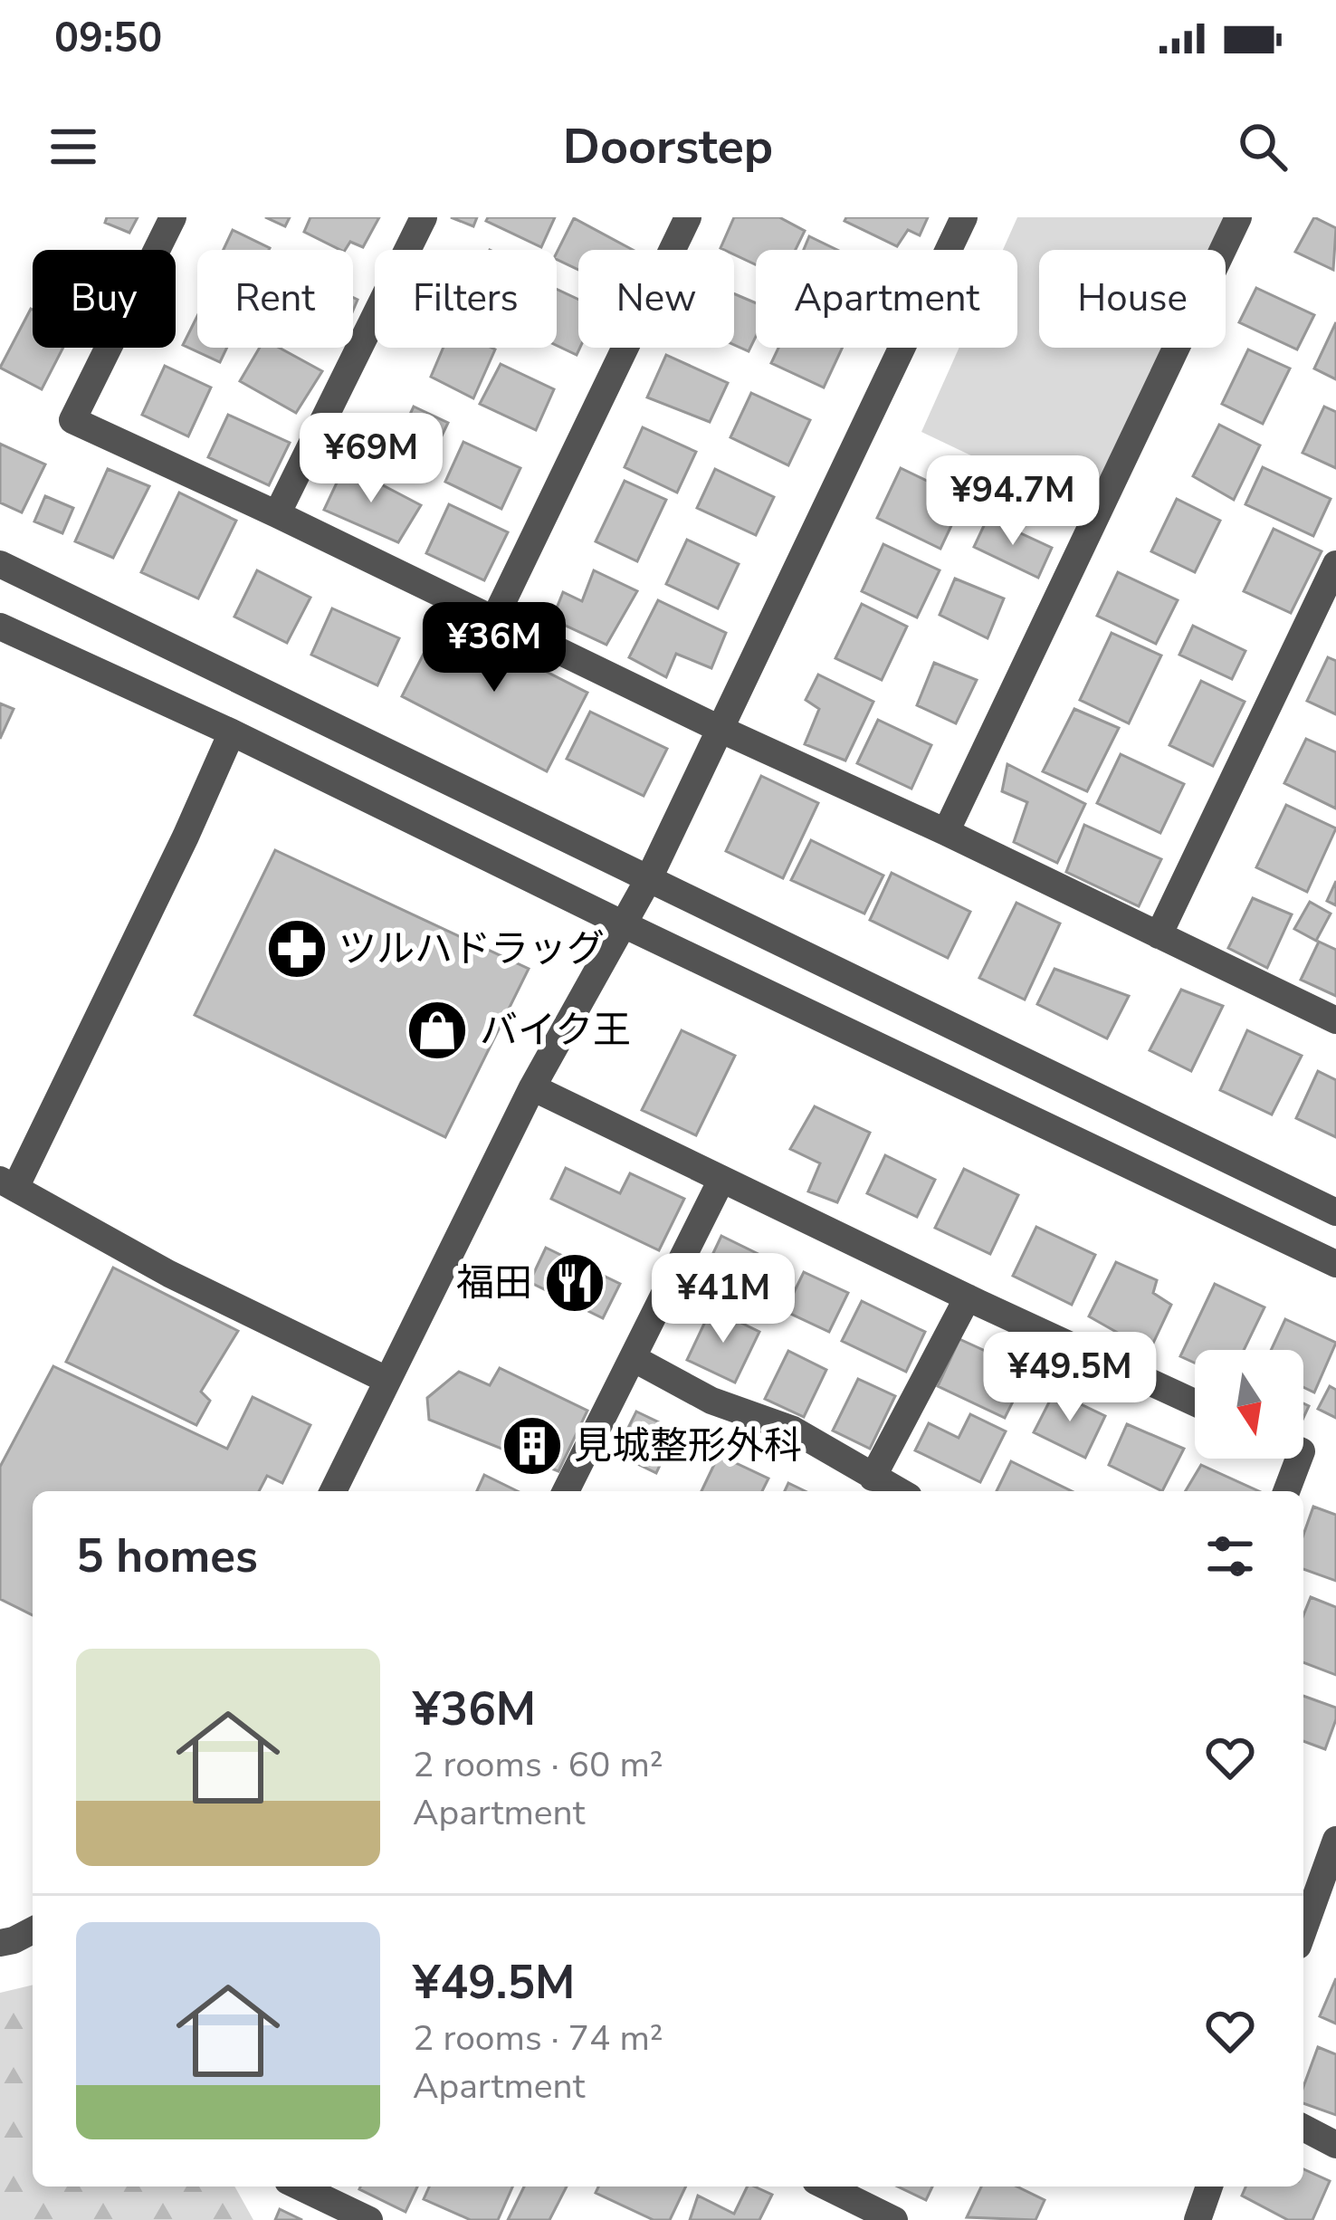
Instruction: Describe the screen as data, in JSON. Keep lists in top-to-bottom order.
{
  "places": {
    "pharmacy": ["ツルハドラッグ"],
    "shop": ["バイク王"],
    "restaurant": ["福田"],
    "building": ["見城整形外科"]
  },
  "north": "bottom",
  "page": {
    "status": "09:50",
    "header": "Doorstep",
    "chip": [
      "Buy",
      "Rent",
      "Filters",
      "New",
      "Apartment",
      "House"
    ],
    "price": [
      "¥69M",
      "¥94.7M",
      "¥36M",
      "¥41M",
      "¥49.5M"
    ],
    "heading": "5 homes",
    "list": [
      {
        "name": "¥36M",
        "note": "2 rooms · 60 m² · Apartment"
      },
      {
        "name": "¥49.5M",
        "note": "2 rooms · 74 m² · Apartment"
      }
    ]
  }
}
